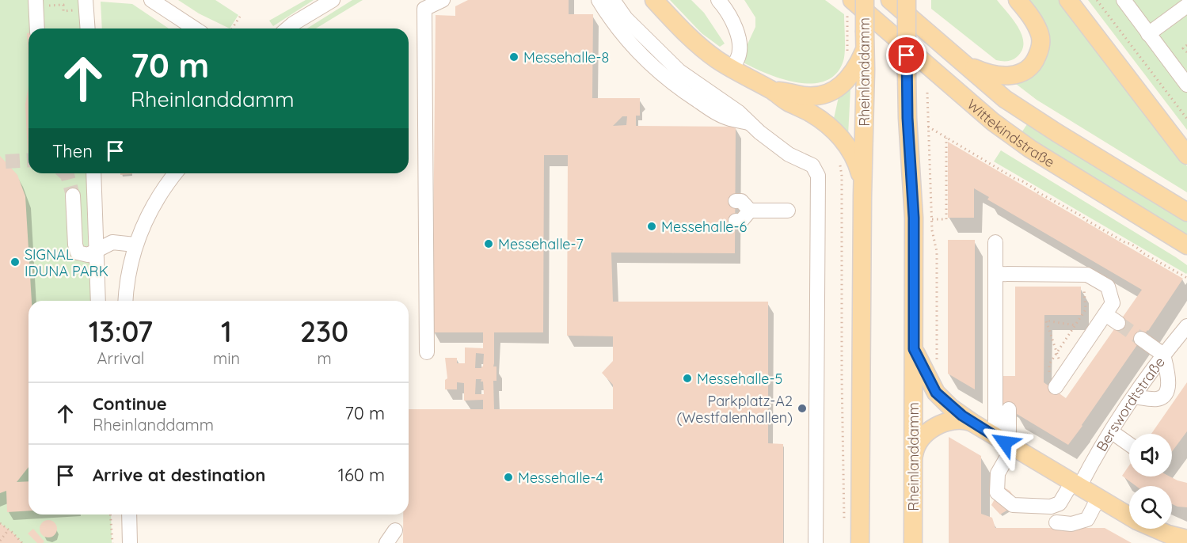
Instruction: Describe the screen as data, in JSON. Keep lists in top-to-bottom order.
{
  "streets": {
    "main road": ["Rheinlanddamm", "Wittekindstraße"],
    "street": ["Berswordtstraße"]
  },
  "places": [
    "Messehalle-8",
    "Messehalle-6",
    "Messehalle-7",
    "SIGNAL IDUNA PARK",
    "Messehalle-5",
    "Parkplatz-A2 (Westfalenhallen)",
    "Messehalle-4"
  ],
  "page": {
    "turn": ["70 m", "Rheinlanddamm"],
    "then": "Then",
    "eta": [
      "13:07",
      "Arrival",
      "1",
      "min",
      "230",
      "m"
    ],
    "list": [
      {
        "name": "Continue",
        "note": "Rheinlanddamm",
        "value": "70 m"
      },
      {
        "name": "Arrive at destination",
        "value": "160 m"
      }
    ]
  }
}
